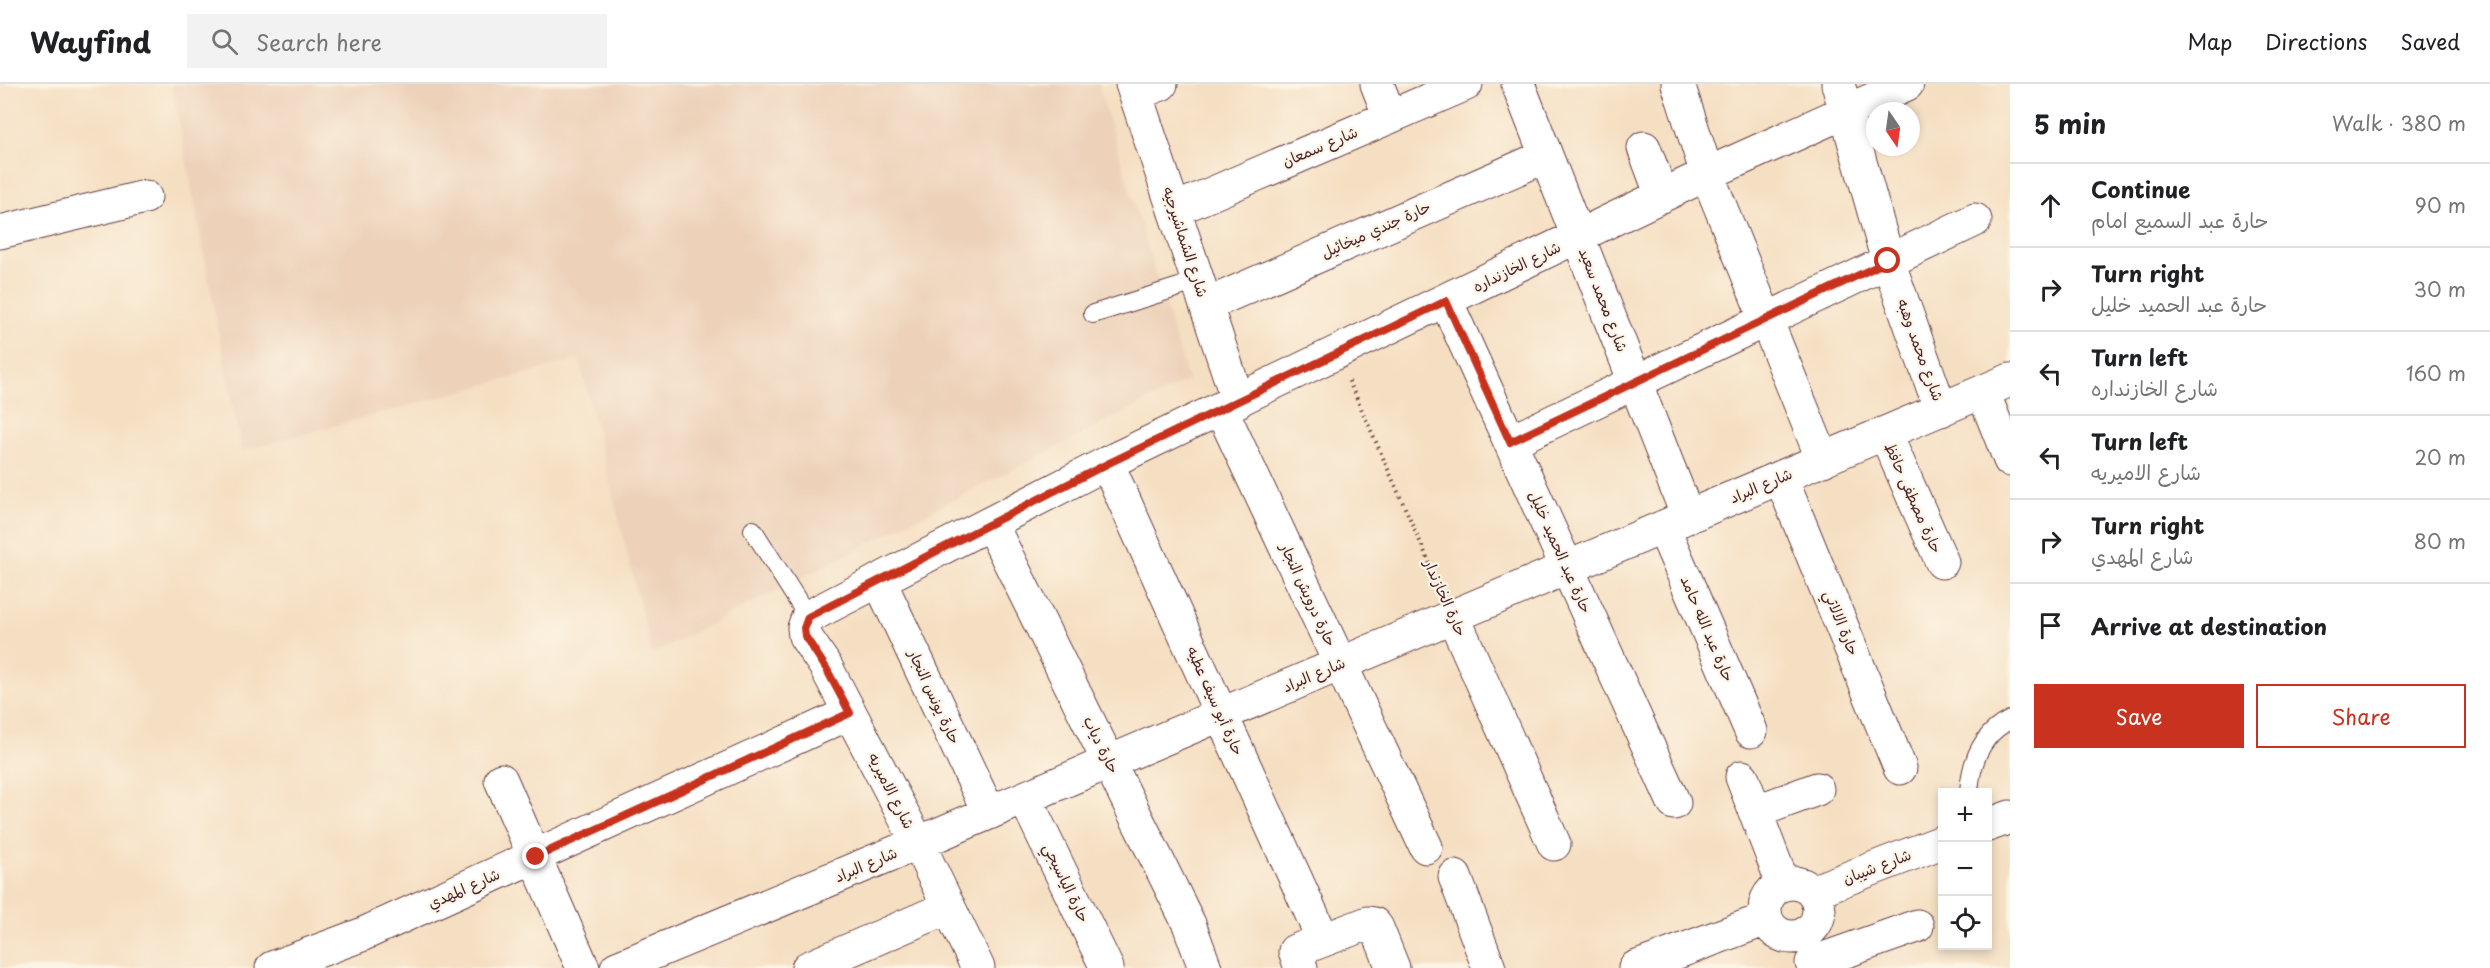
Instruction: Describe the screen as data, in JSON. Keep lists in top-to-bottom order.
{
  "streets": {
    "street": [
      "شارع سمعان",
      "حارة جندي ميخائيل",
      "شارع الشماشيرجيه",
      "شارع الخازنداره",
      "شارع محمد سعيد",
      "شارع محمد وهبه",
      "شارع البراد",
      "حارة مصطفى حافظ",
      "حارة عبد الحميد خليل",
      "حارة درويش النجار",
      "حارة الخازندار",
      "حارة الالاتي",
      "حارة عبد الله حامد",
      "حارة يونس النجار",
      "حارة أبو سيف عطيه",
      "حارة دياب",
      "شارع الاميريه",
      "شارع شيبان",
      "حارة الياسيجي",
      "شارع المهدي"
    ]
  },
  "crossings": [
    ["شارع سمعان", "شارع الشماشيرجيه"],
    ["حارة جندي ميخائيل", "شارع الشماشيرجيه"],
    ["حارة جندي ميخائيل", "شارع محمد سعيد"],
    ["شارع الشماشيرجيه", "شارع الخازنداره"],
    ["شارع الشماشيرجيه", "حارة درويش النجار"],
    ["شارع الخازنداره", "شارع محمد سعيد"],
    ["شارع الخازنداره", "شارع محمد وهبه"],
    ["شارع الخازنداره", "حارة عبد الحميد خليل"],
    ["شارع الخازنداره", "حارة درويش النجار"],
    ["شارع الخازنداره", "حارة الخازندار"],
    ["شارع الخازنداره", "حارة يونس النجار"],
    ["شارع الخازنداره", "حارة أبو سيف عطيه"],
    ["شارع الخازنداره", "حارة دياب"],
    ["شارع الخازنداره", "شارع الاميريه"],
    ["شارع محمد سعيد", "شارع البراد"],
    ["شارع محمد سعيد", "حارة عبد الله حامد"],
    ["شارع محمد وهبه", "شارع البراد"],
    ["شارع البراد", "حارة مصطفى حافظ"],
    ["شارع البراد", "حارة عبد الحميد خليل"],
    ["شارع البراد", "حارة درويش النجار"],
    ["شارع البراد", "حارة الخازندار"],
    ["شارع البراد", "حارة الالاتي"],
    ["شارع البراد", "حارة عبد الله حامد"],
    ["شارع البراد", "حارة يونس النجار"],
    ["شارع البراد", "حارة أبو سيف عطيه"],
    ["شارع البراد", "حارة دياب"],
    ["شارع البراد", "شارع الاميريه"],
    ["شارع البراد", "حارة الياسيجي"],
    ["شارع الاميريه", "شارع المهدي"]
  ],
  "north": "bottom",
  "page": {
    "header": "Wayfind",
    "search": "Search here",
    "nav": ["Map", "Directions", "Saved"],
    "heading": ["5 min", "Walk · 380 m"],
    "list": [
      ["Continue", "حارة عبد السميع امام", "90 m"],
      ["Turn right", "حارة عبد الحميد خليل", "30 m"],
      ["Turn left", "شارع الخازنداره", "160 m"],
      ["Turn left", "شارع الاميريه", "20 m"],
      ["Turn right", "شارع المهدي", "80 m"],
      "Arrive at destination"
    ],
    "buttons": ["Save", "Share"],
    "map_buttons": ["+", "−"]
  }
}
